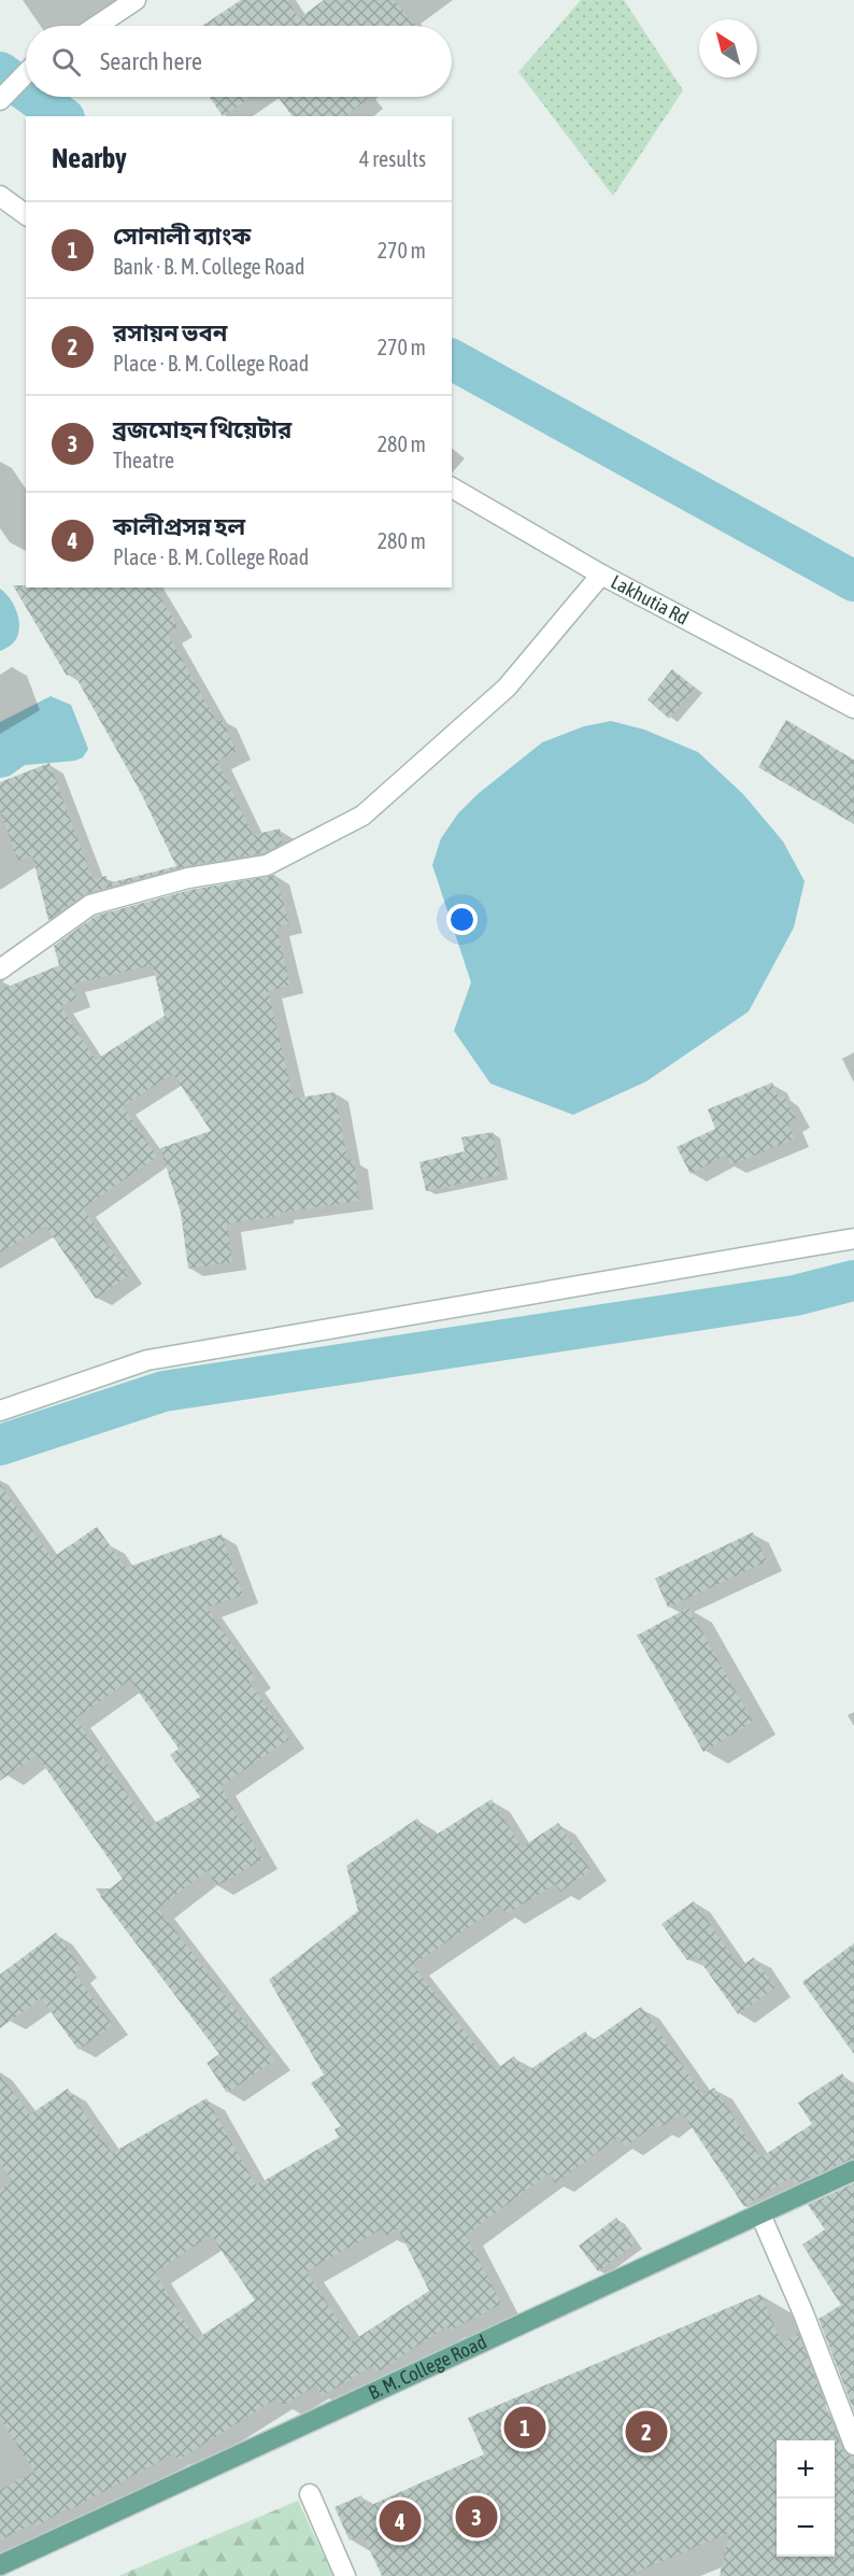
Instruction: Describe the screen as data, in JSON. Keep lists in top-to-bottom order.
{
  "streets": {
    "main road": ["B. M. College Road"],
    "street": ["Lakhutia Rd"]
  },
  "north": "top left",
  "page": {
    "search": "Search here",
    "heading": ["Nearby", "4 results"],
    "list": [
      {
        "mark": "1",
        "name": "সোনালী ব্যাংক",
        "note": "Bank · B. M. College Road",
        "value": "270 m"
      },
      {
        "mark": "2",
        "name": "রসায়ন ভবন",
        "note": "Place · B. M. College Road",
        "value": "270 m"
      },
      {
        "mark": "3",
        "name": "ব্রজমোহন থিয়েটার",
        "note": "Theatre",
        "value": "280 m"
      },
      {
        "mark": "4",
        "name": "কালীপ্রসন্ন হল",
        "note": "Place · B. M. College Road",
        "value": "280 m"
      }
    ],
    "pins": [
      "1",
      "2",
      "3",
      "4"
    ],
    "map_buttons": ["+", "−"]
  }
}
